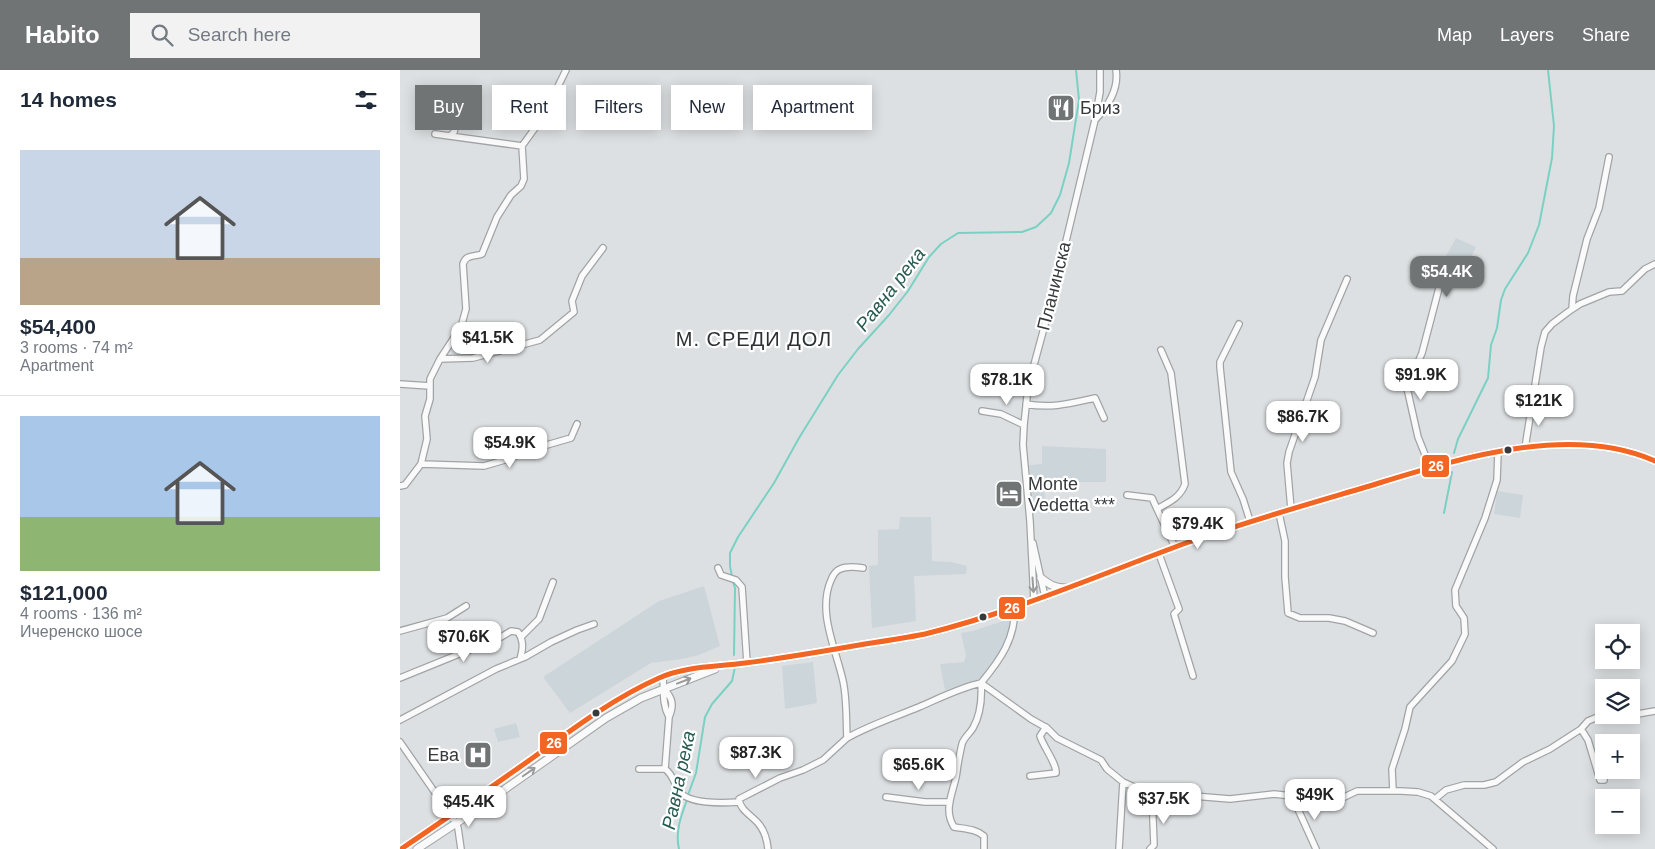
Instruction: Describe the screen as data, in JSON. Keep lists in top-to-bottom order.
{
  "streets": {
    "street": ["Планинска"]
  },
  "districts": ["М. СРЕДИ ДОЛ"],
  "water": ["Равна река"],
  "places": {
    "restaurant": ["Бриз"],
    "hotel": ["Monte Vedetta ***"],
    "hospital": ["Ева"]
  },
  "lines": ["transit line 26"],
  "page": {
    "header": "Habito",
    "search": "Search here",
    "nav": ["Map", "Layers", "Share"],
    "heading": "14 homes",
    "chip": [
      "Buy",
      "Rent",
      "Filters",
      "New",
      "Apartment"
    ],
    "list": [
      {
        "name": "$54,400",
        "note": "3 rooms · 74 m² · Apartment"
      },
      {
        "name": "$121,000",
        "note": "4 rooms · 136 m² · Ичеренско шосе"
      }
    ],
    "price": [
      "$54.4K",
      "$41.5K",
      "$91.9K",
      "$78.1K",
      "$121K",
      "$86.7K",
      "$54.9K",
      "$79.4K",
      "$70.6K",
      "$87.3K",
      "$65.6K",
      "$49K",
      "$37.5K",
      "$45.4K"
    ],
    "map_buttons": ["+", "−"]
  }
}
